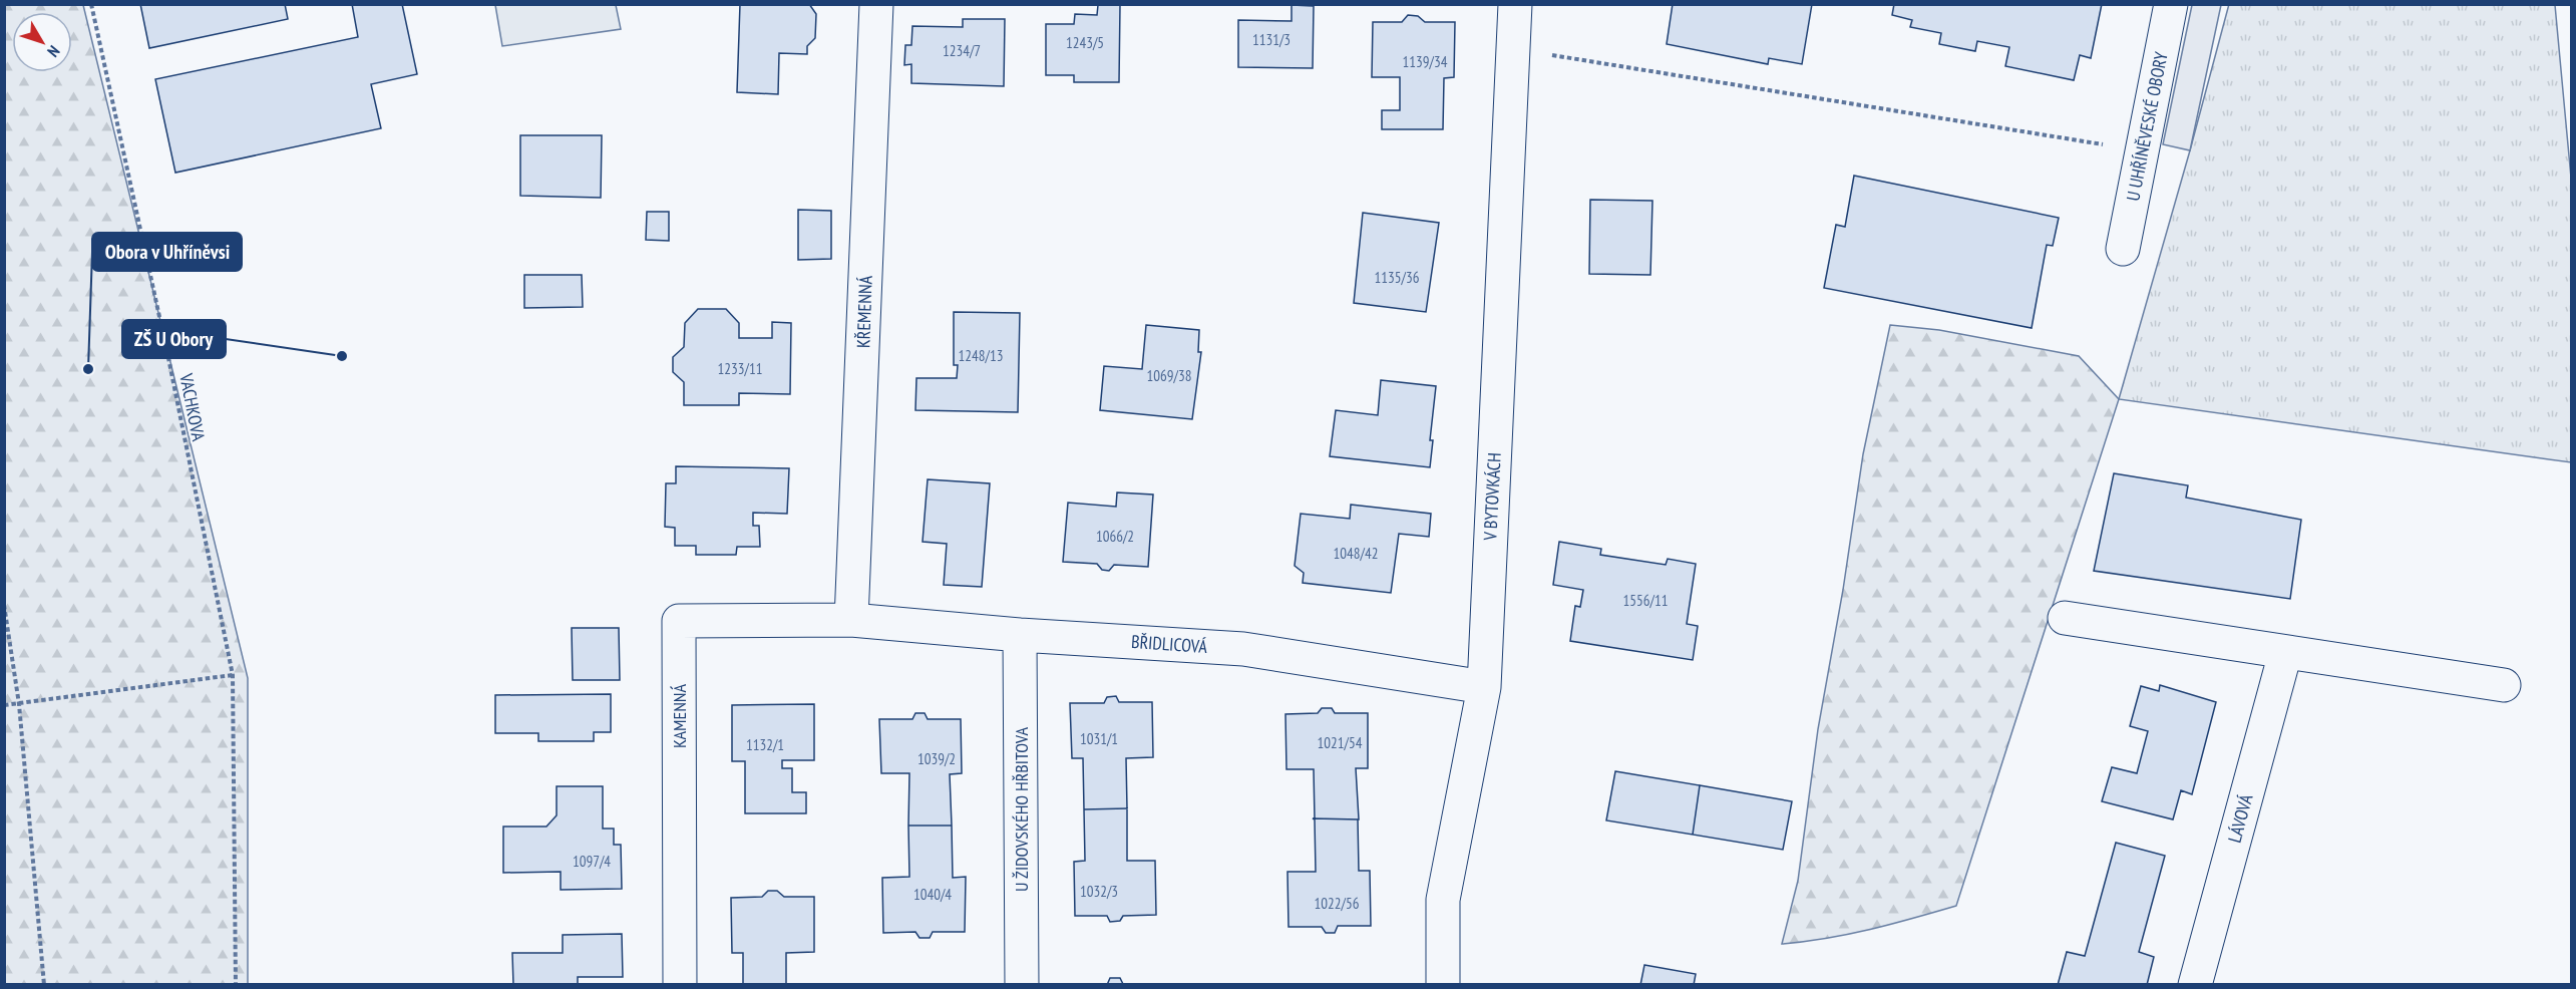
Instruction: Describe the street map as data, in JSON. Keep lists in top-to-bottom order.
{
  "streets": {
    "street": [
      "U UHŘÍNĚVESKÉ OBORY",
      "KŘEMENNÁ",
      "V BYTOVKÁCH",
      "BŘIDLICOVÁ",
      "KAMENNÁ",
      "U ŽIDOVSKÉHO HŘBITOVA",
      "LÁVOVÁ"
    ],
    "path": ["VACHKOVA"]
  },
  "crossings": [
    ["KŘEMENNÁ", "BŘIDLICOVÁ"],
    ["KŘEMENNÁ", "KAMENNÁ"],
    ["V BYTOVKÁCH", "BŘIDLICOVÁ"],
    ["BŘIDLICOVÁ", "KAMENNÁ"],
    ["BŘIDLICOVÁ", "U ŽIDOVSKÉHO HŘBITOVA"]
  ],
  "places": ["ZŠ U Obory", "Obora v Uhříněvsi"],
  "house_numbers": [
    "1131/3",
    "1243/5",
    "1234/7",
    "1139/34",
    "1135/36",
    "1248/13",
    "1233/11",
    "1069/38",
    "1066/2",
    "1048/42",
    "1556/11",
    "1031/1",
    "1021/54",
    "1132/1",
    "1039/2",
    "1097/4",
    "1032/3",
    "1040/4",
    "1022/56"
  ],
  "north": "bottom right"
}
